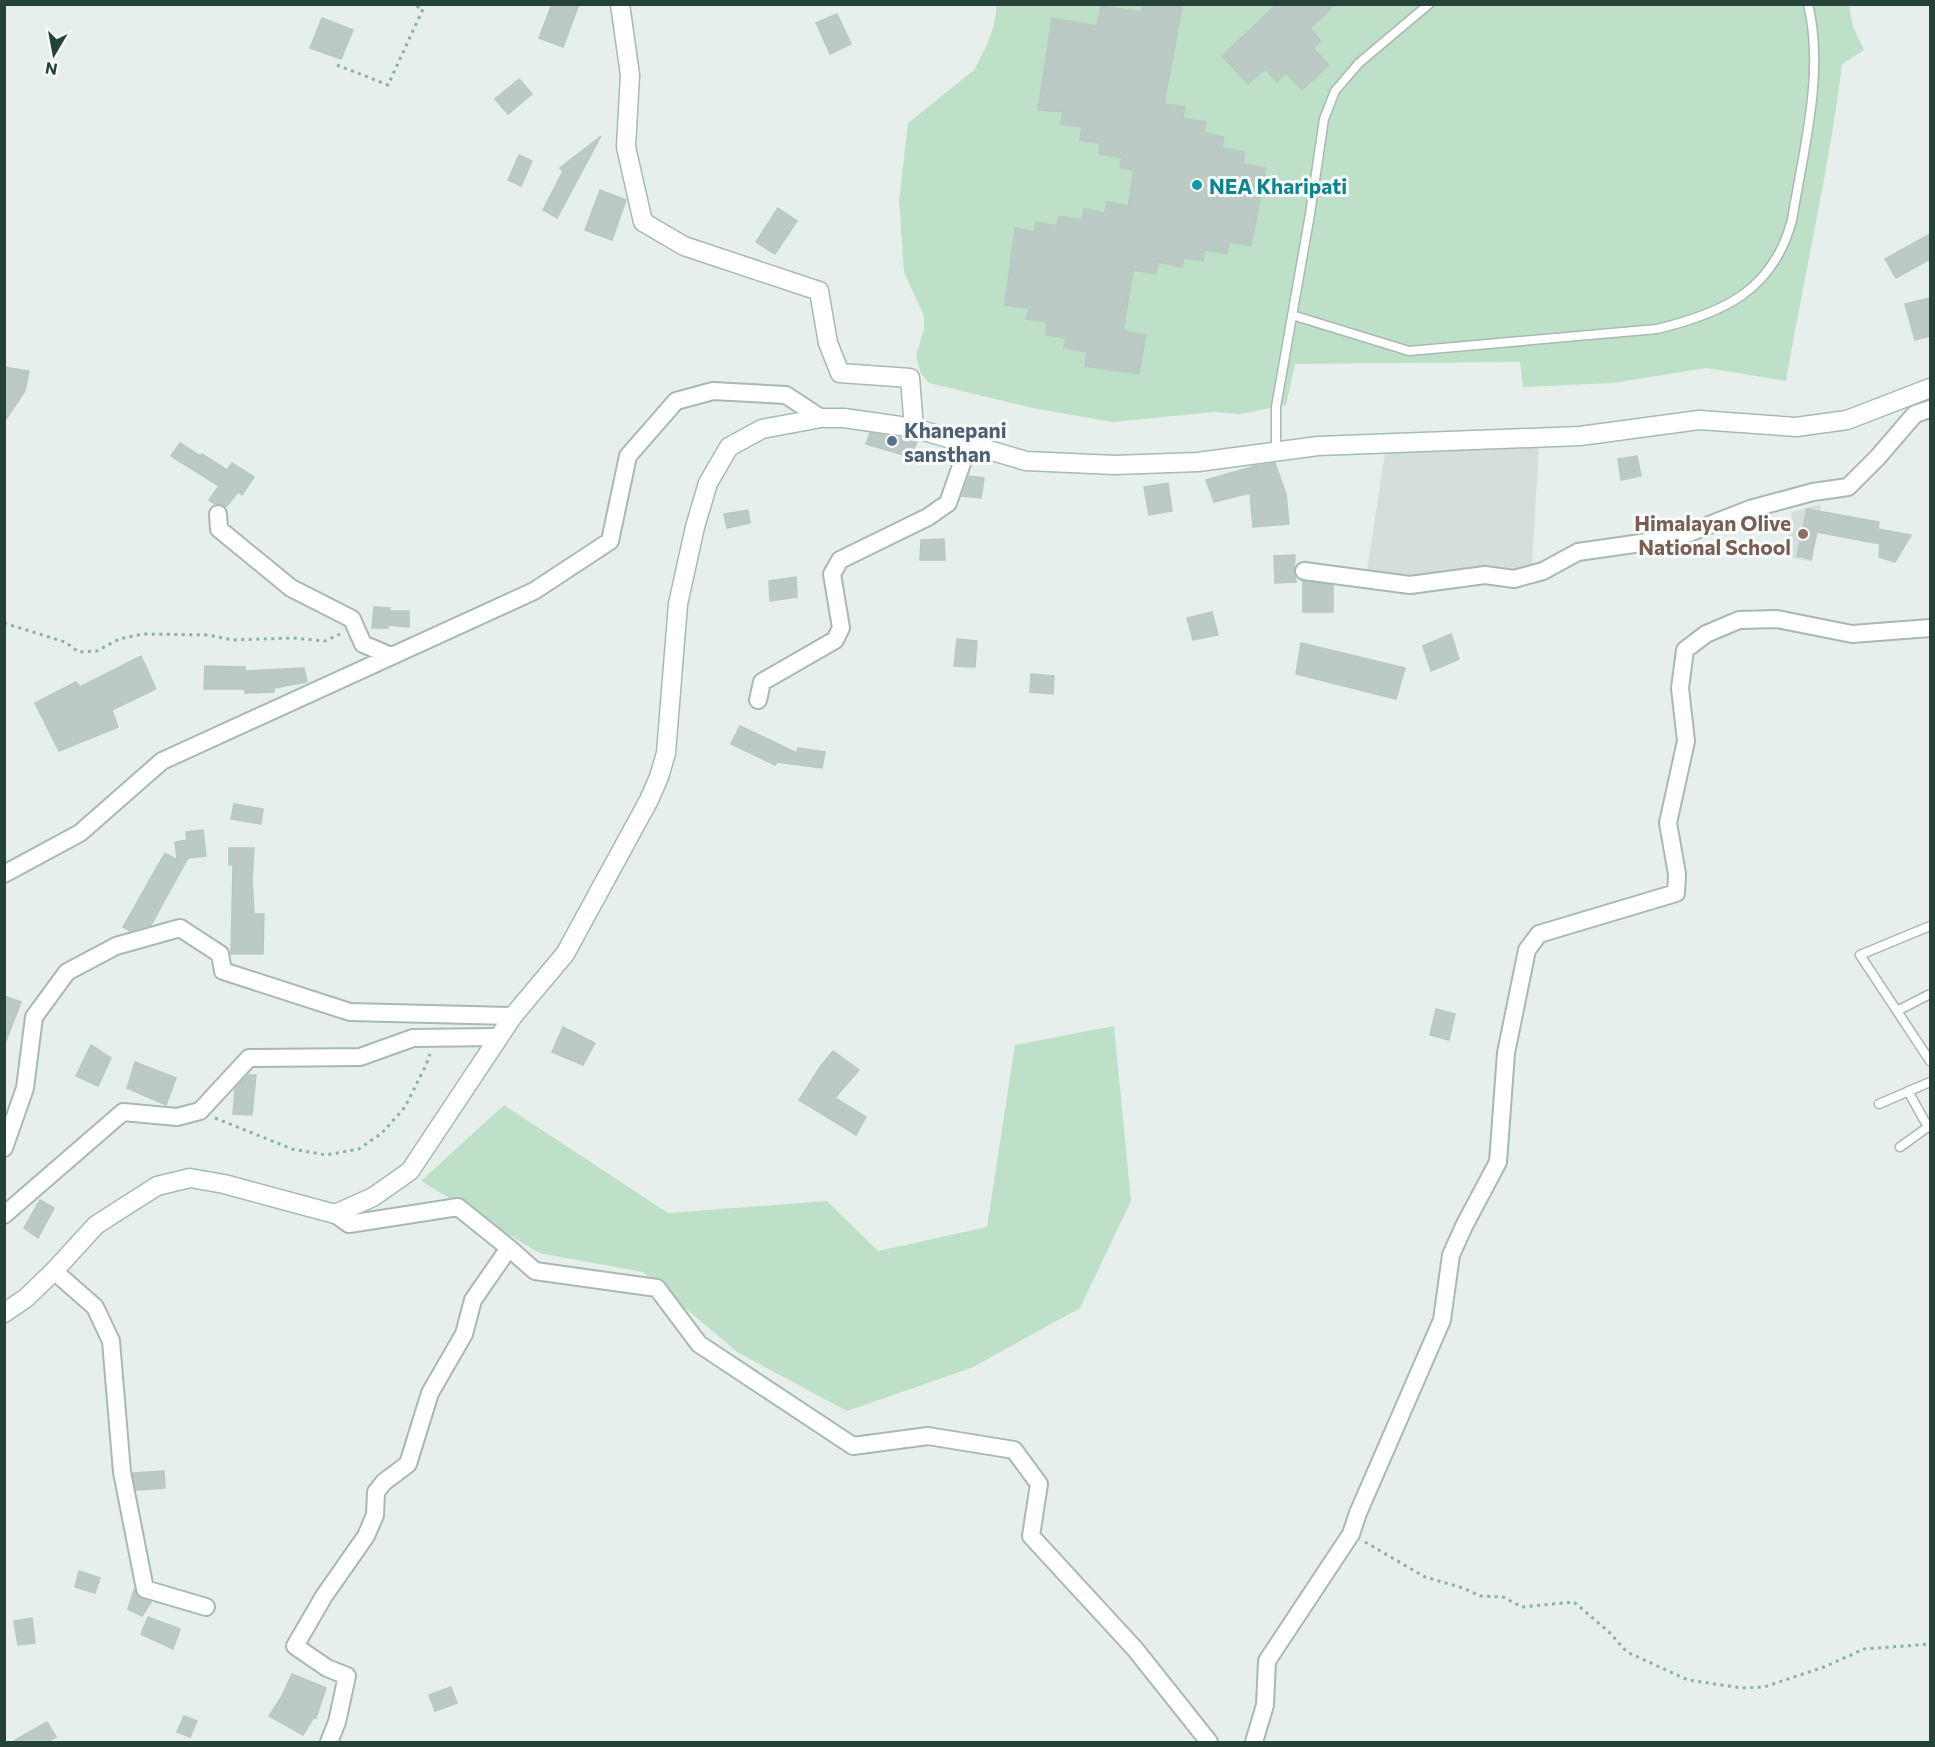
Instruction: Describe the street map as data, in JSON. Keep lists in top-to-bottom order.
{
  "places": ["NEA Kharipati", "Khanepani sansthan", "Himalayan Olive National School"],
  "north": "bottom"
}
